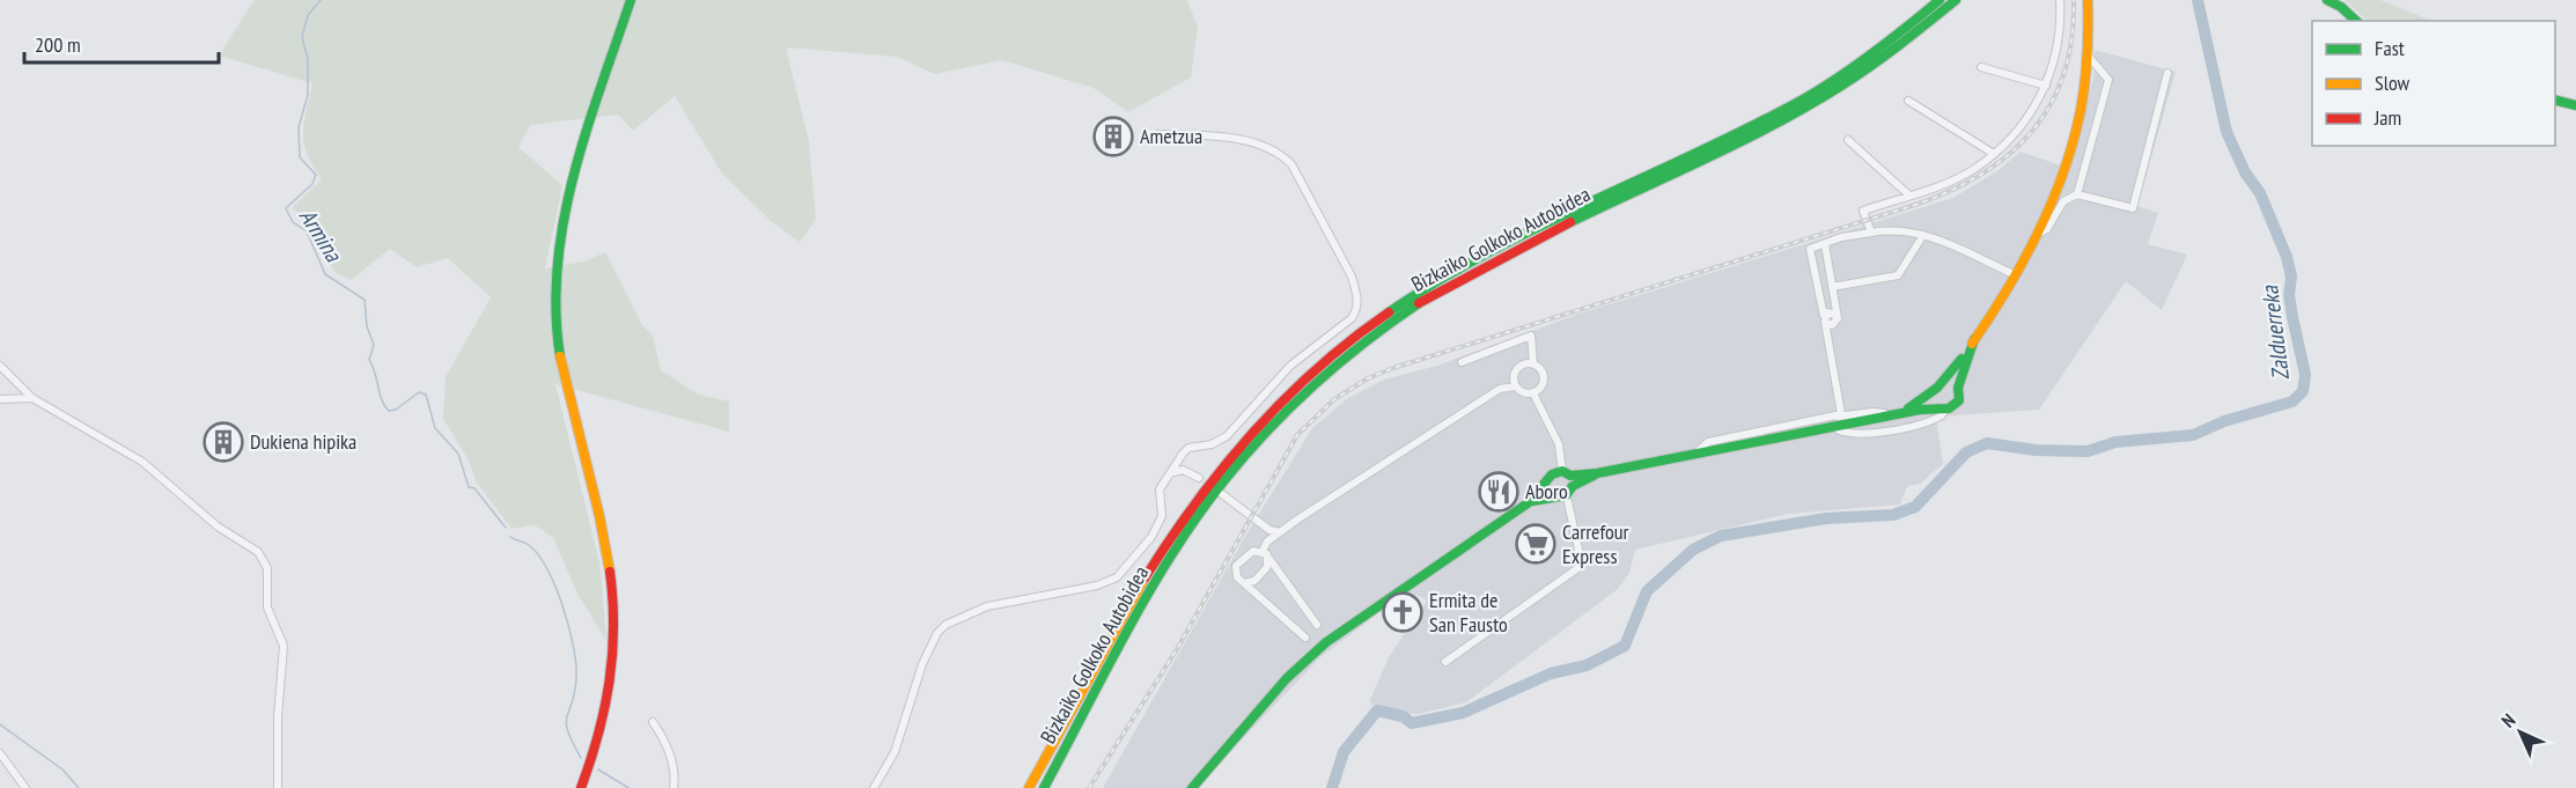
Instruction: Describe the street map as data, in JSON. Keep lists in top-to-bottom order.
{
  "streets": {
    "main road": ["Bizkaiko Golkoko Autobidea"]
  },
  "water": ["Armina", "Zalduerreka"],
  "places": {
    "building": ["Ametzua", "Dukiena hipika"],
    "restaurant": ["Aboro"],
    "supermarket": ["Carrefour Express"],
    "church": ["Ermita de San Fausto"]
  },
  "legend": ["Fast", "Slow", "Jam"],
  "scale_bar": "200 m",
  "north": "top left"
}
